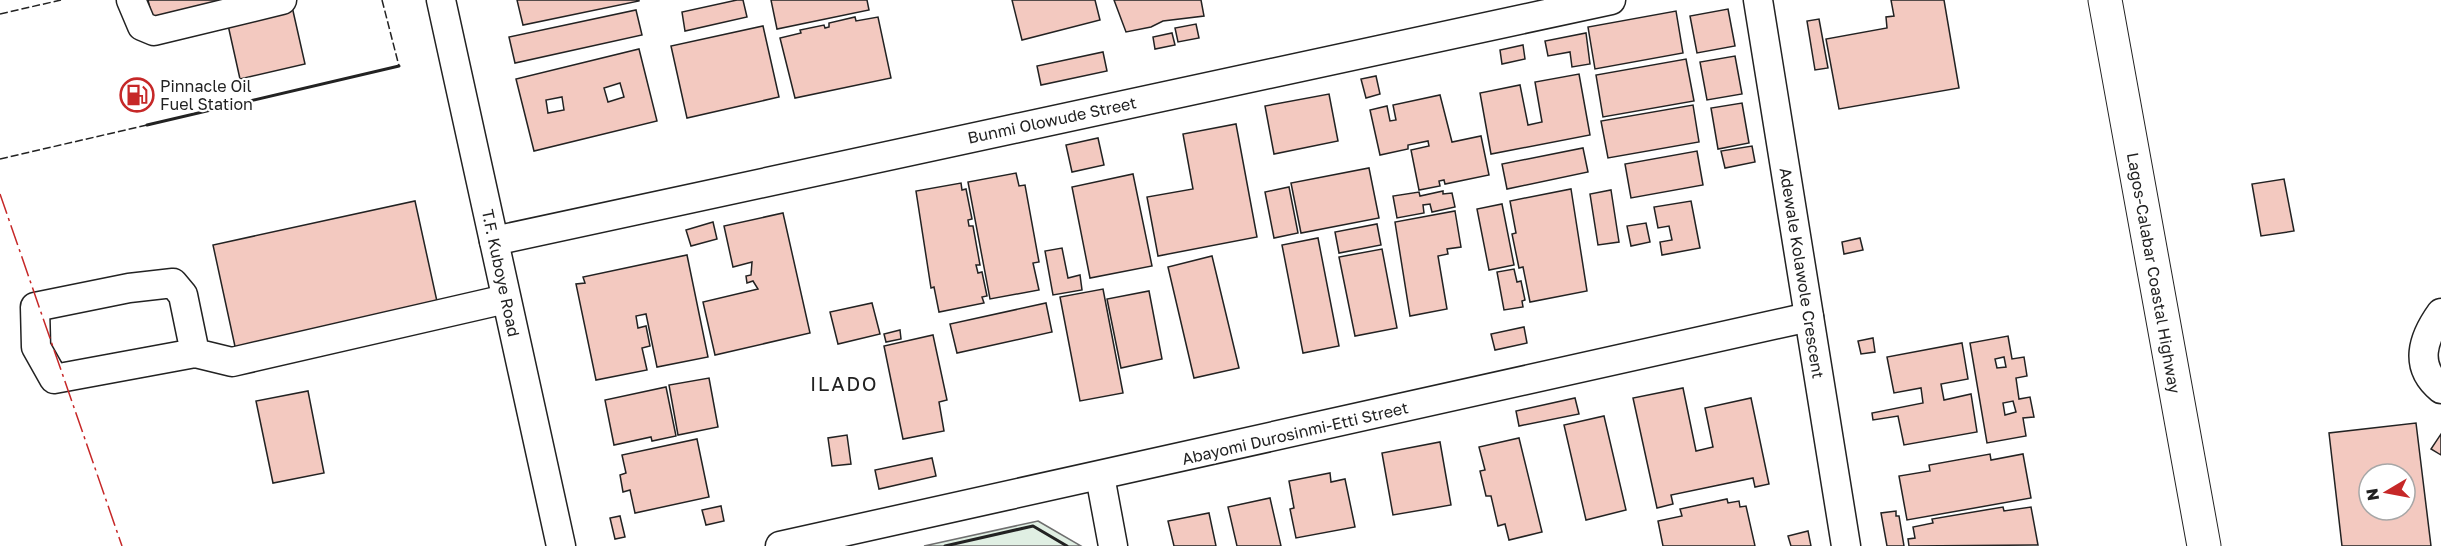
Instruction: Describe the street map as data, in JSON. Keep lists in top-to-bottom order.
{
  "streets": {
    "highway": ["Lagos-Calabar Coastal Highway"],
    "street": [
      "Bunmi Olowude Street",
      "T.F. Kuboye Road",
      "Adewale Kolawole Crescent",
      "Abayomi Durosinmi-Etti Street"
    ]
  },
  "crossings": [
    ["Bunmi Olowude Street", "T.F. Kuboye Road"],
    ["Adewale Kolawole Crescent", "Abayomi Durosinmi-Etti Street"]
  ],
  "districts": ["ILADO"],
  "places": {
    "fuel station": ["Pinnacle Oil Fuel Station"]
  },
  "north": "left"
}
